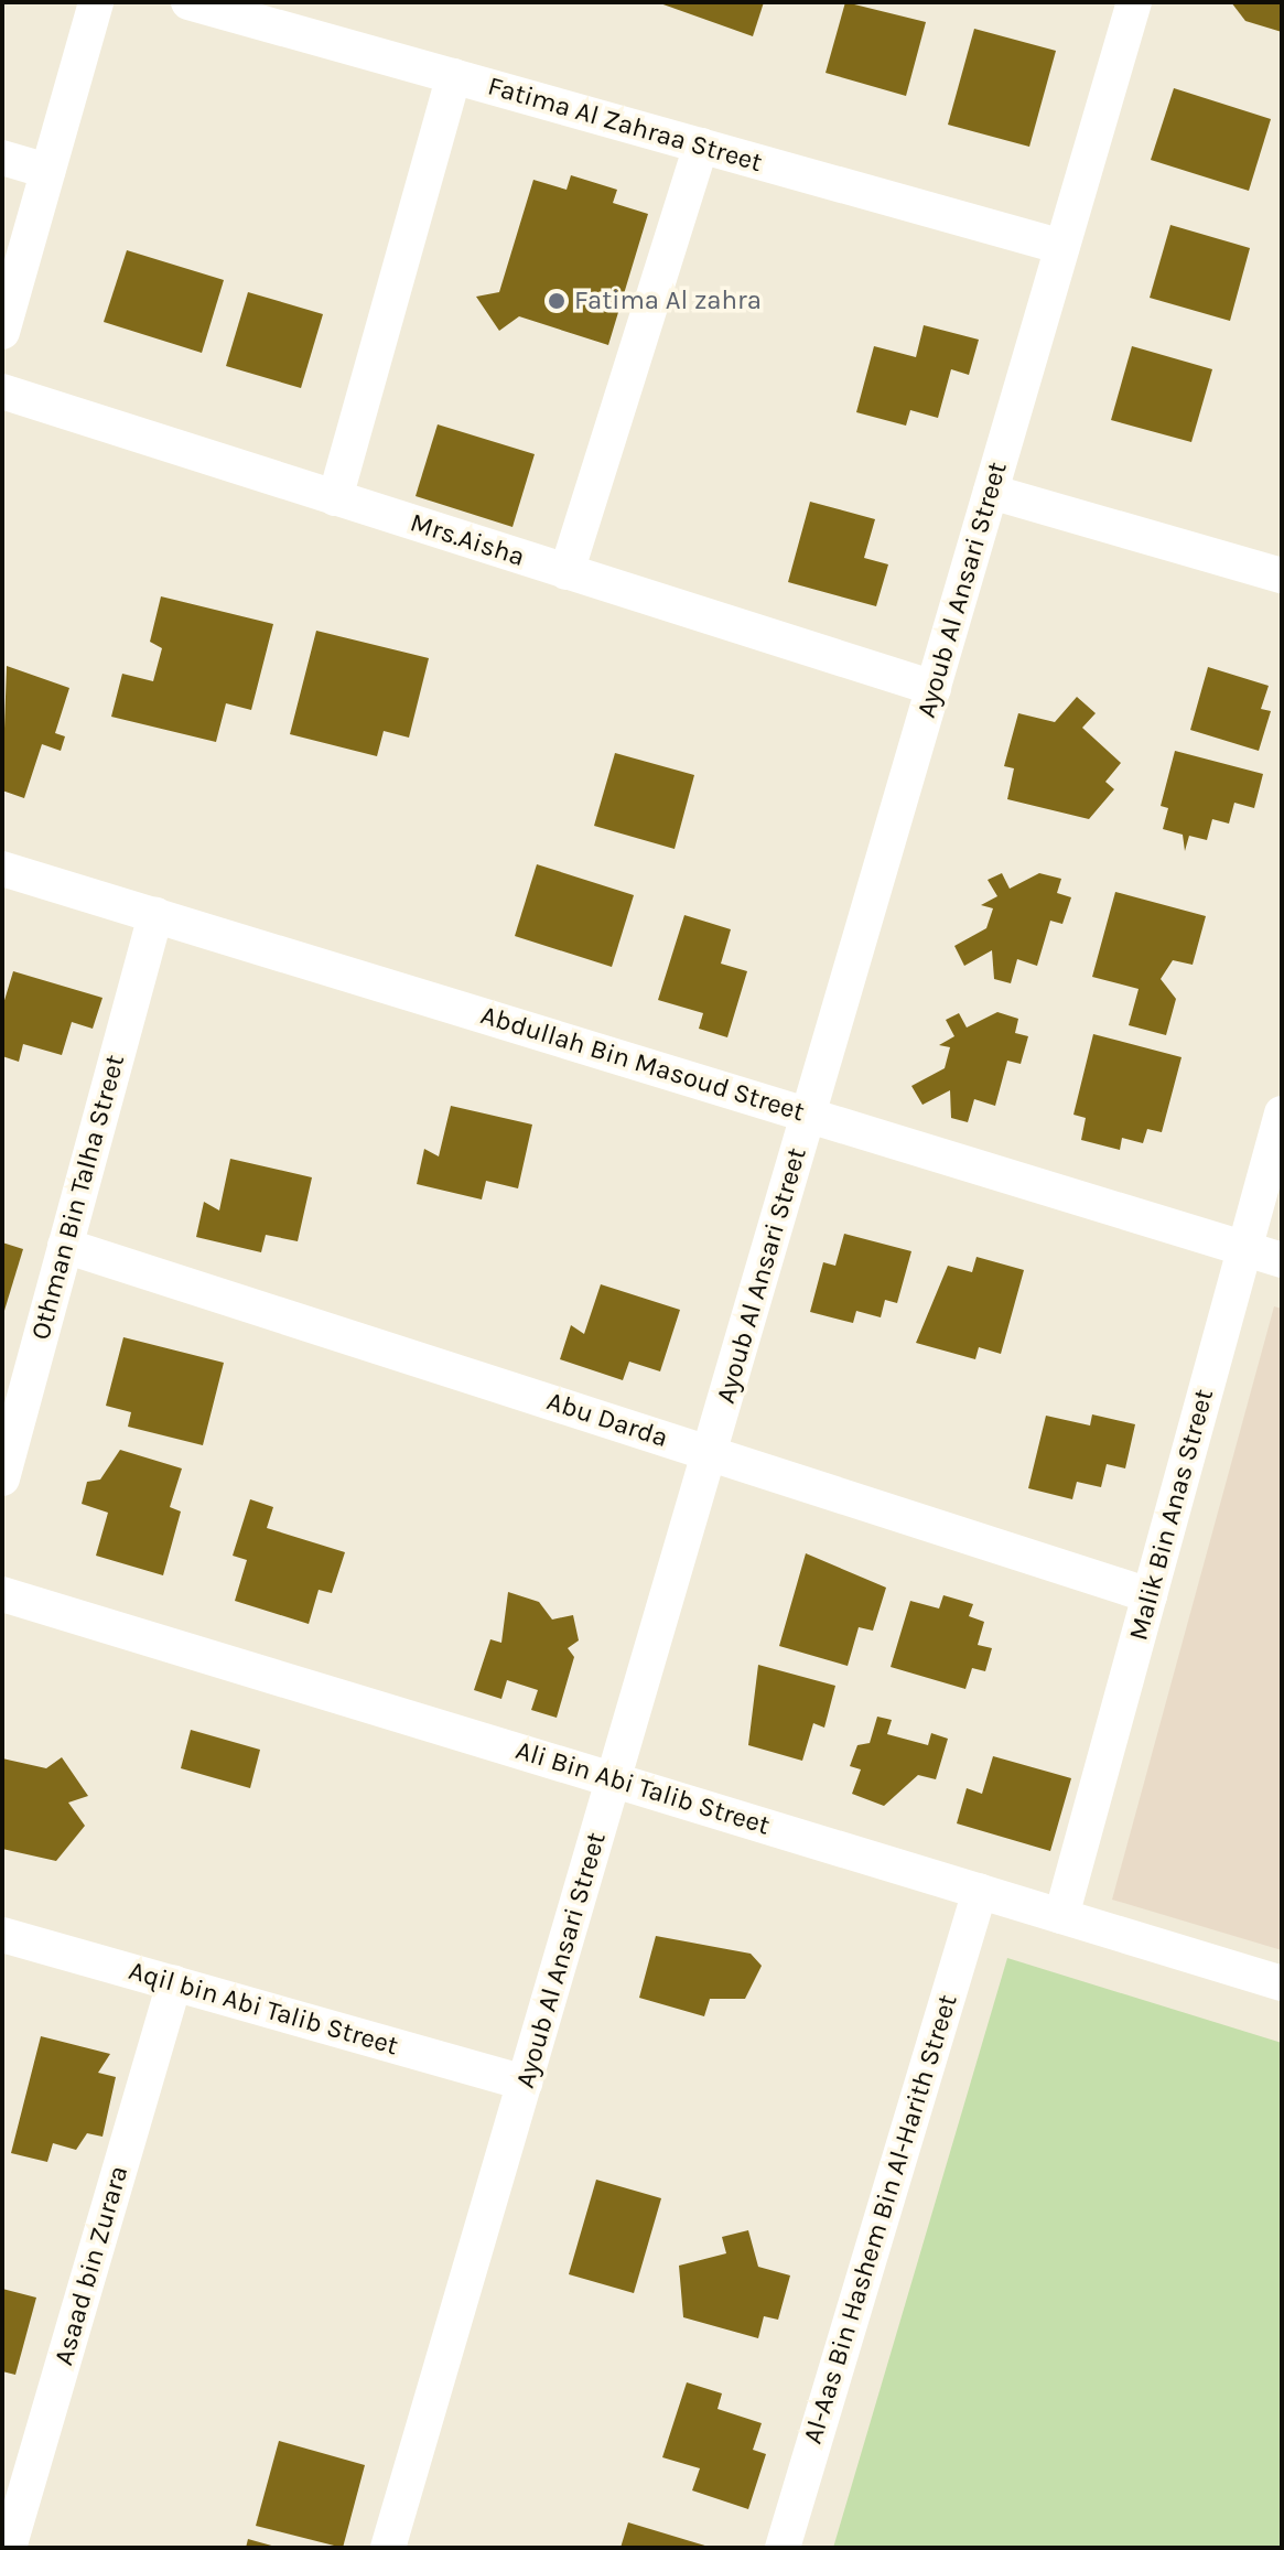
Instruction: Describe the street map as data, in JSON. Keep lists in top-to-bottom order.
{
  "streets": {
    "street": [
      "Fatima Al Zahraa Street",
      "Mrs.Aisha",
      "Ayoub Al Ansari Street",
      "Abdullah Bin Masoud Street",
      "Othman Bin Talha Street",
      "Abu Darda",
      "Malik Bin Anas Street",
      "Ali Bin Abi Talib Street",
      "Aqil bin Abi Talib Street",
      "Al-Aas Bin Hashem Bin Al-Harith Street",
      "Asaad bin Zurara"
    ]
  },
  "crossings": [
    ["Fatima Al Zahraa Street", "Ayoub Al Ansari Street"],
    ["Mrs.Aisha", "Ayoub Al Ansari Street"],
    ["Ayoub Al Ansari Street", "Abdullah Bin Masoud Street"],
    ["Ayoub Al Ansari Street", "Abu Darda"],
    ["Ayoub Al Ansari Street", "Ali Bin Abi Talib Street"],
    ["Ayoub Al Ansari Street", "Aqil bin Abi Talib Street"],
    ["Abdullah Bin Masoud Street", "Othman Bin Talha Street"],
    ["Abdullah Bin Masoud Street", "Malik Bin Anas Street"],
    ["Othman Bin Talha Street", "Abu Darda"],
    ["Abu Darda", "Malik Bin Anas Street"],
    ["Malik Bin Anas Street", "Ali Bin Abi Talib Street"],
    ["Ali Bin Abi Talib Street", "Al-Aas Bin Hashem Bin Al-Harith Street"],
    ["Aqil bin Abi Talib Street", "Asaad bin Zurara"]
  ],
  "places": ["Fatima Al zahra"]
}
